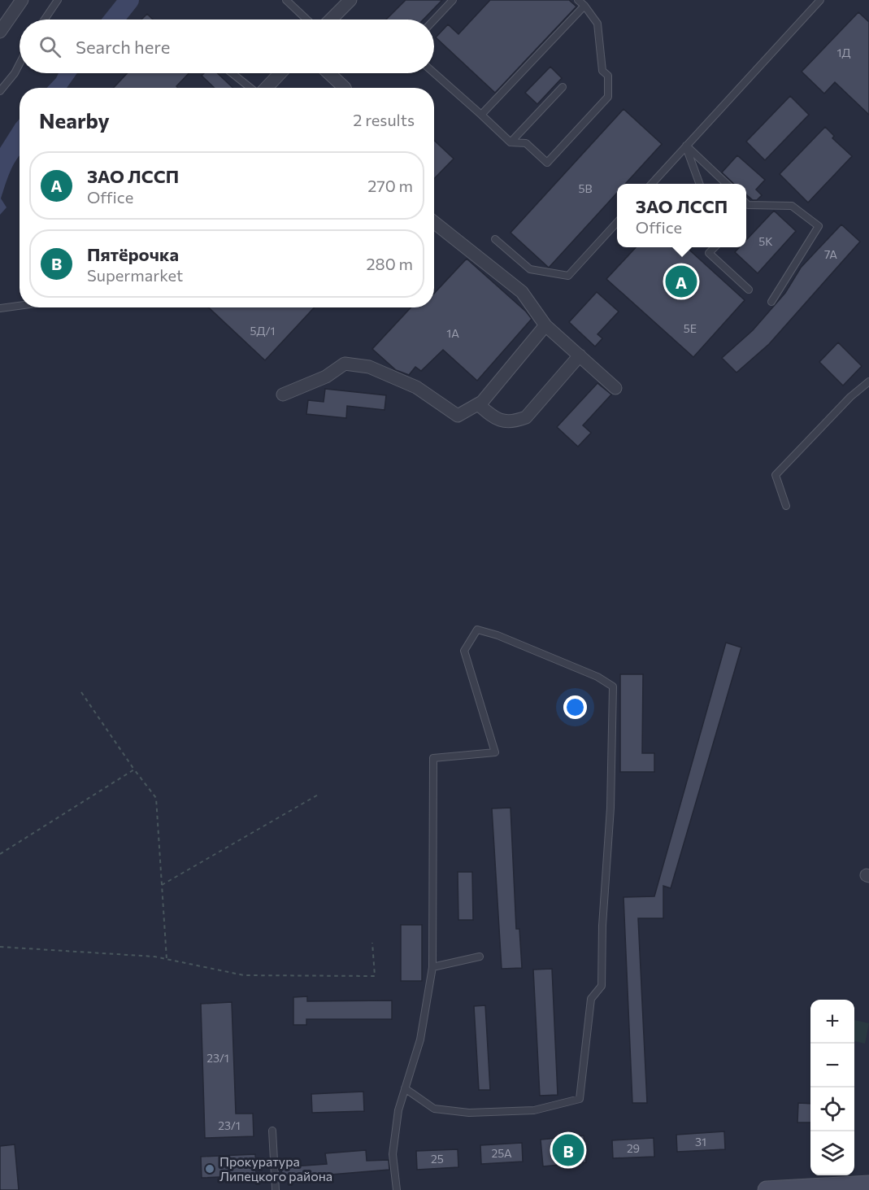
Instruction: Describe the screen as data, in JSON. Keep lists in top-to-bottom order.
{
  "places": ["Прокуратура Липецкого района"],
  "house_numbers": [
    "1Д",
    "5В",
    "5К",
    "7А",
    "5Е",
    "5Д/1",
    "1А",
    "23/1",
    "23/1",
    "31",
    "29",
    "25А",
    "25"
  ],
  "page": {
    "search": "Search here",
    "heading": ["Nearby", "2 results"],
    "list": [
      {
        "mark": "A",
        "name": "ЗАО ЛССП",
        "note": "Office",
        "value": "270 m"
      },
      {
        "mark": "B",
        "name": "Пятёрочка",
        "note": "Supermarket",
        "value": "280 m"
      }
    ],
    "popup": ["ЗАО ЛССП", "Office"],
    "pins": ["A", "B"],
    "map_buttons": ["+", "−"]
  }
}
